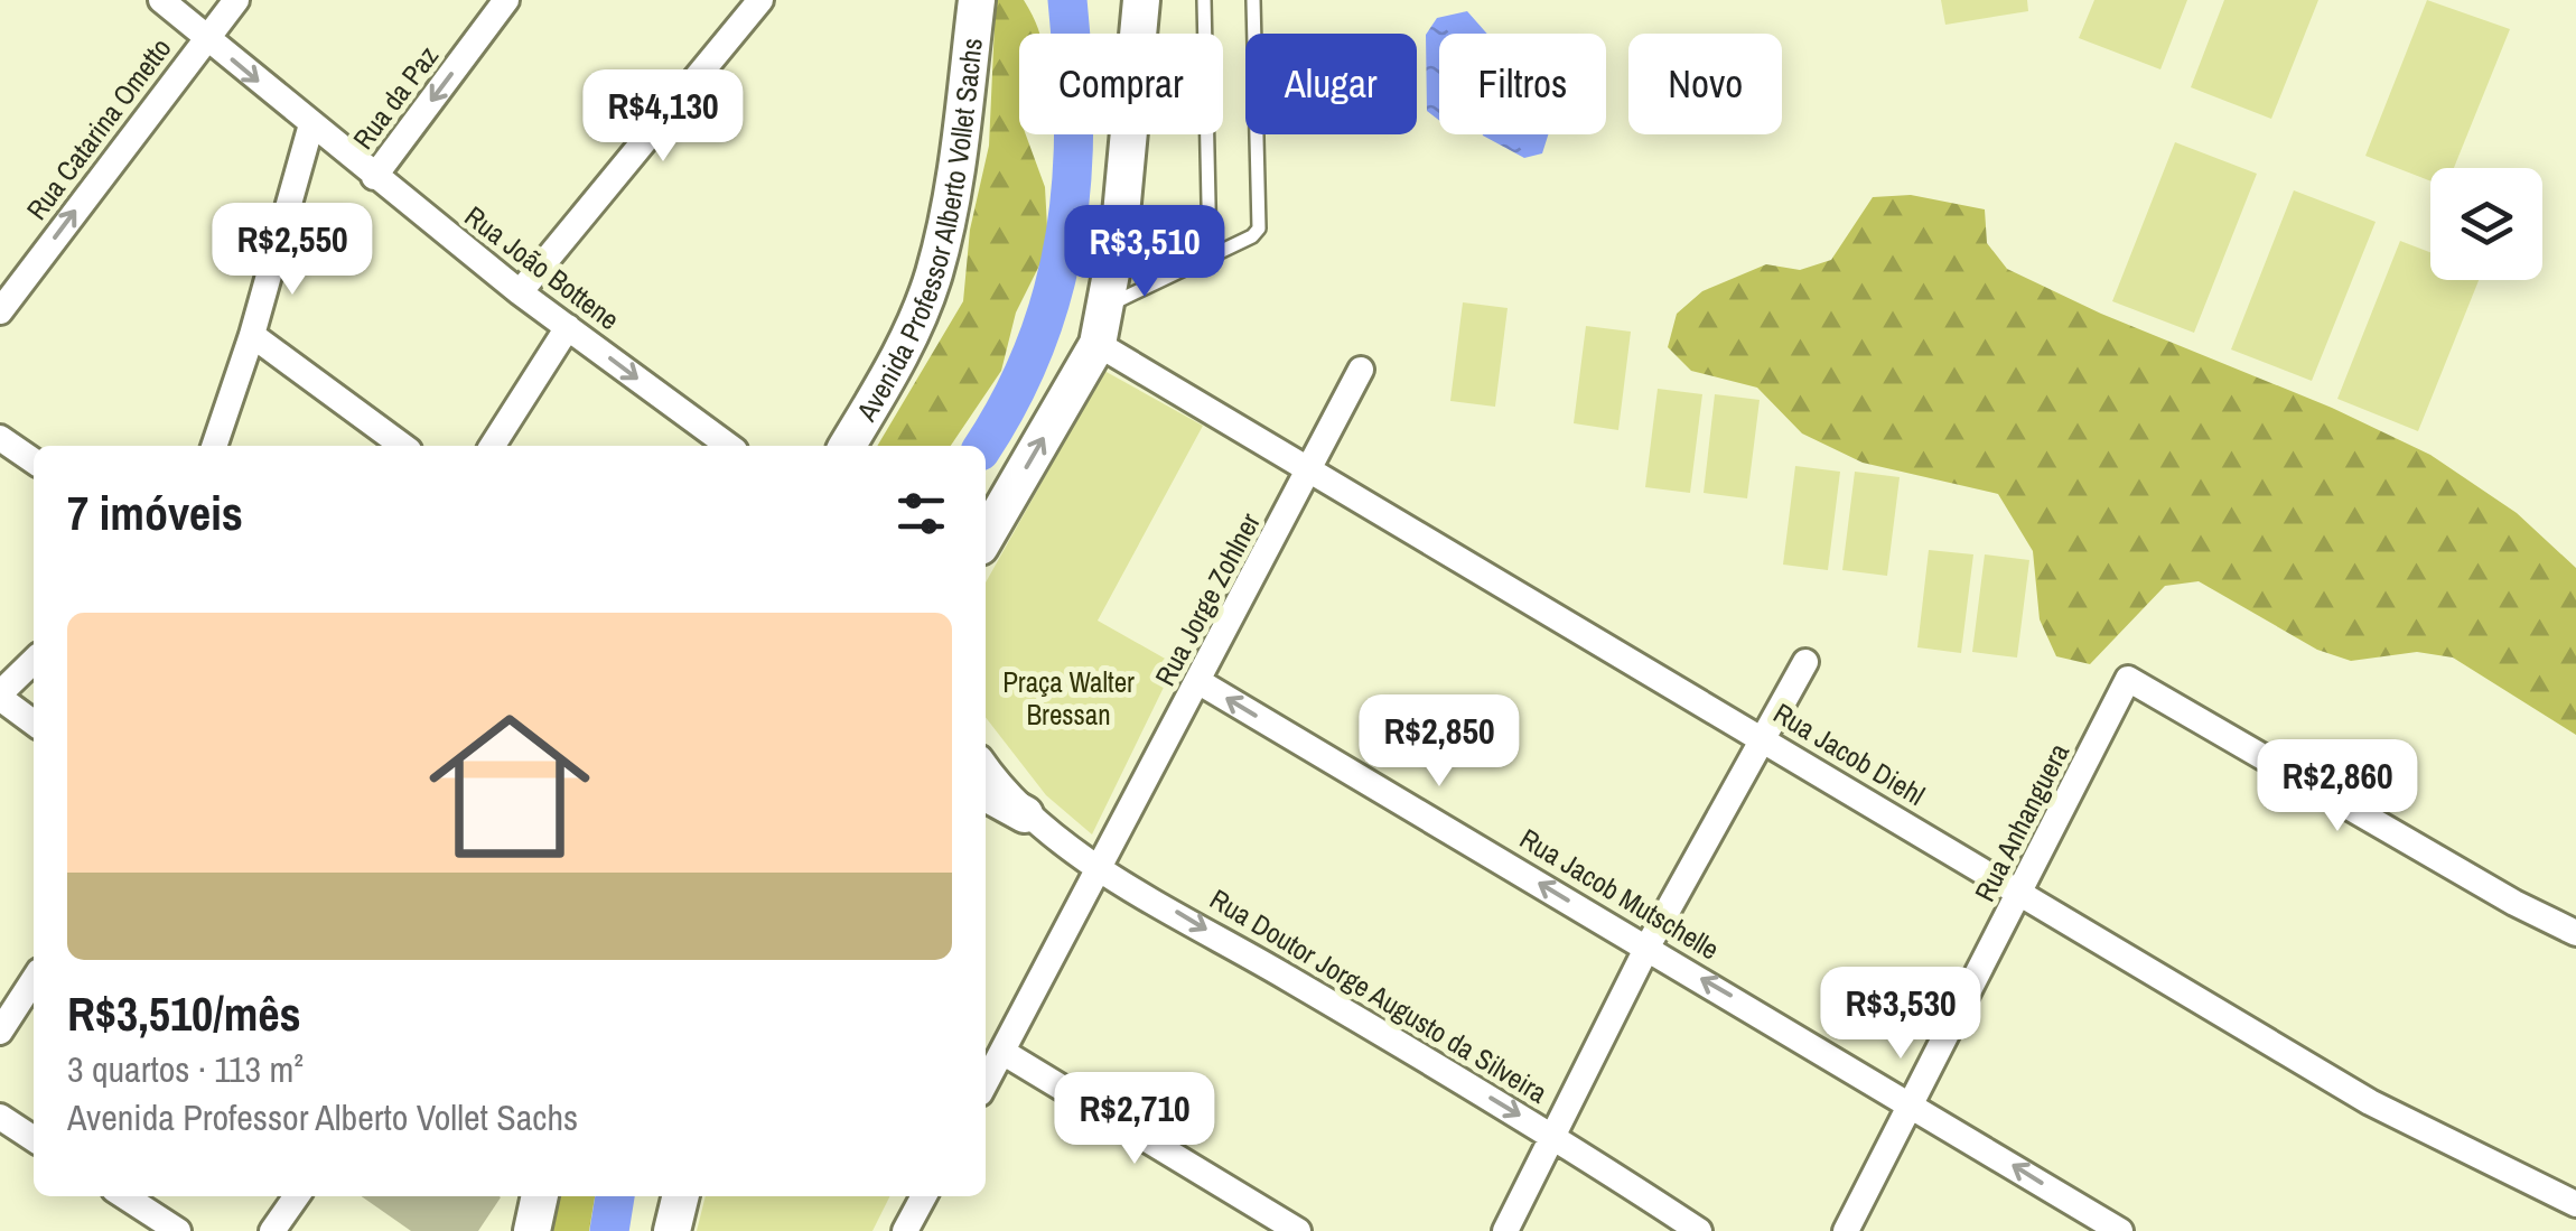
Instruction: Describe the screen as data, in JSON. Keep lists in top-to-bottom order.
{
  "streets": {
    "main road": ["Avenida Professor Alberto Vollet Sachs"],
    "street": [
      "Rua da Paz",
      "Rua Catarina Ometto",
      "Rua João Bottene",
      "Rua Jorge Zohlner",
      "Rua Jacob Diehl",
      "Rua Anhanguera",
      "Rua Jacob Mutschelle",
      "Rua Doutor Jorge Augusto da Silveira"
    ]
  },
  "crossings": [
    ["Rua da Paz", "Rua João Bottene"],
    ["Rua Catarina Ometto", "Rua João Bottene"],
    ["Rua Jorge Zohlner", "Rua Jacob Diehl"],
    ["Rua Jorge Zohlner", "Rua Jacob Mutschelle"],
    ["Rua Jorge Zohlner", "Rua Doutor Jorge Augusto da Silveira"],
    ["Rua Jacob Diehl", "Rua Anhanguera"],
    ["Rua Anhanguera", "Rua Jacob Mutschelle"]
  ],
  "one_way": ["Rua João Bottene", "Rua Jacob Mutschelle"],
  "parks": ["Praça Walter Bressan"],
  "page": {
    "chip": [
      "Comprar",
      "Alugar",
      "Filtros",
      "Novo"
    ],
    "price": [
      "R$4,130",
      "R$2,550",
      "R$3,510",
      "R$2,850",
      "R$2,860",
      "R$3,530",
      "R$2,710"
    ],
    "heading": "7 imóveis",
    "list": [
      {
        "name": "R$3,510/mês",
        "note": "3 quartos · 113 m² · Avenida Professor Alberto Vollet Sachs"
      }
    ]
  }
}
